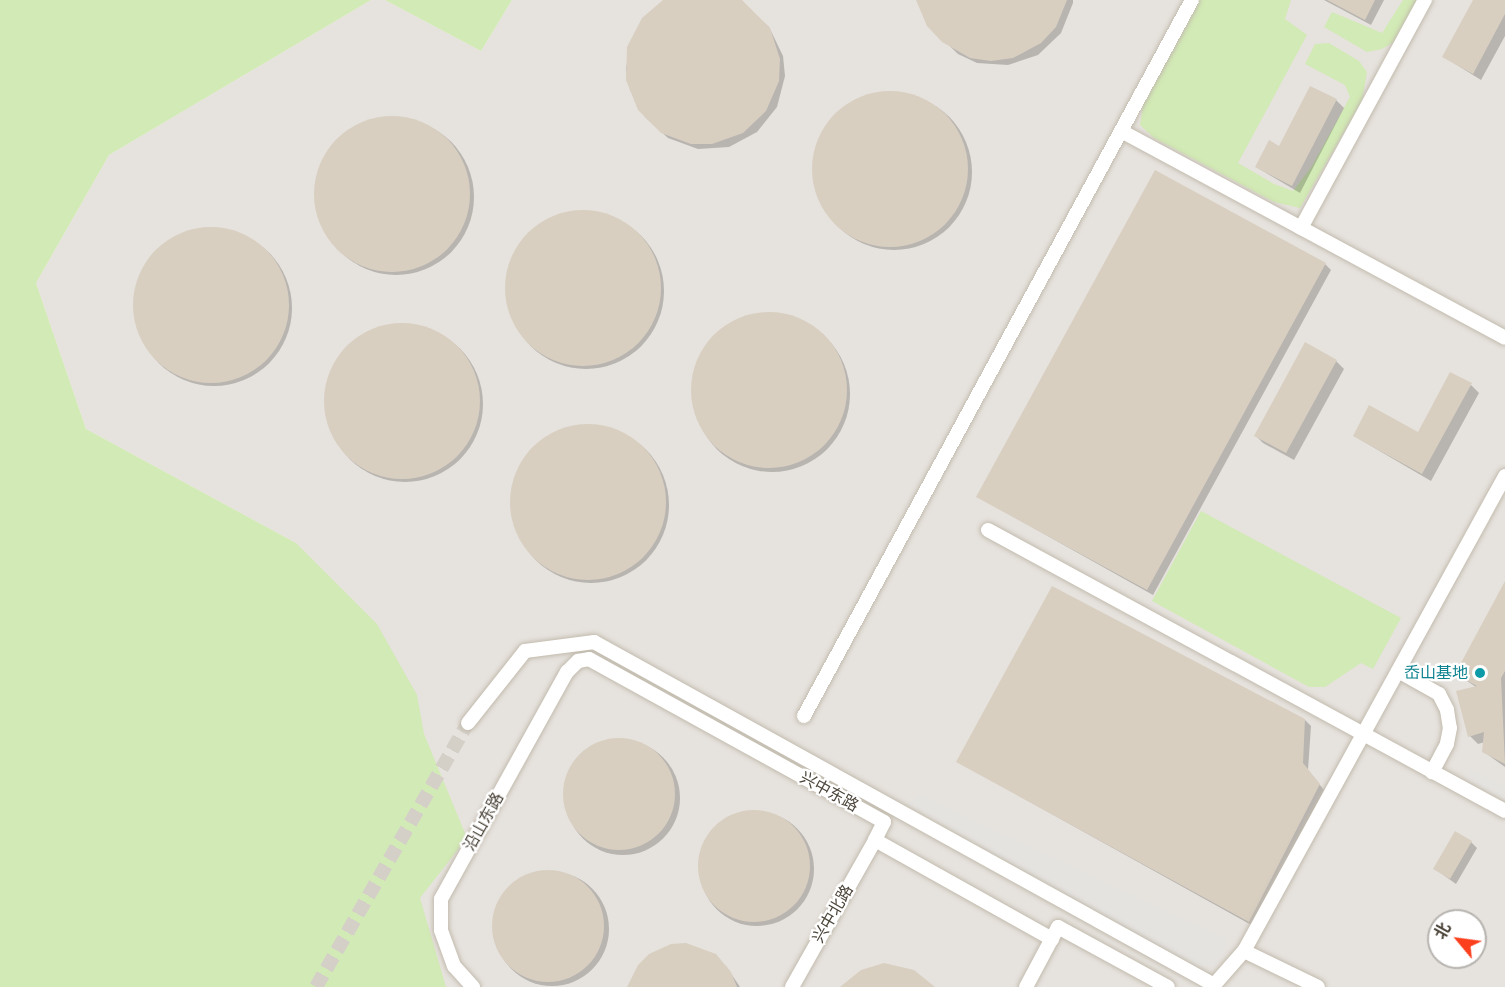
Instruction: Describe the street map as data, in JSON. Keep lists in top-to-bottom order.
{
  "streets": {
    "lane": ["兴中东路", "沿山东路", "兴中北路"]
  },
  "crossings": [
    ["兴中东路", "沿山东路"],
    ["兴中东路", "兴中北路"]
  ],
  "places": ["岙山基地"],
  "north": "top left"
}
